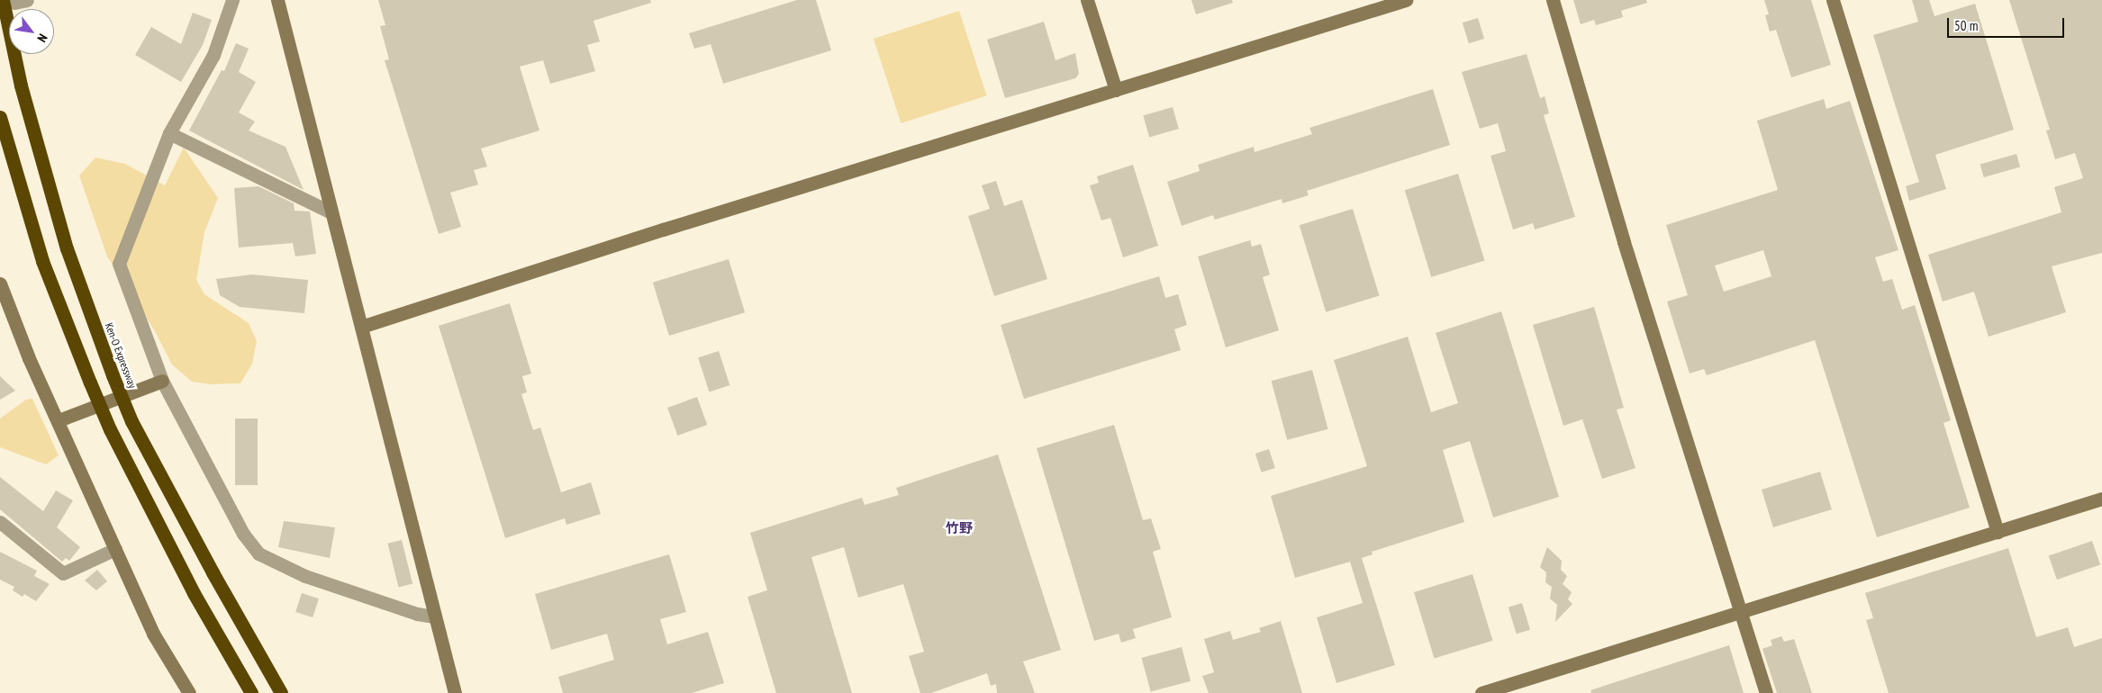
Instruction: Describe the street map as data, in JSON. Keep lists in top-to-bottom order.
{
  "streets": {
    "highway": ["Ken-O Expressway"]
  },
  "districts": ["竹野"],
  "scale_bar": "50 m",
  "north": "bottom right"
}
